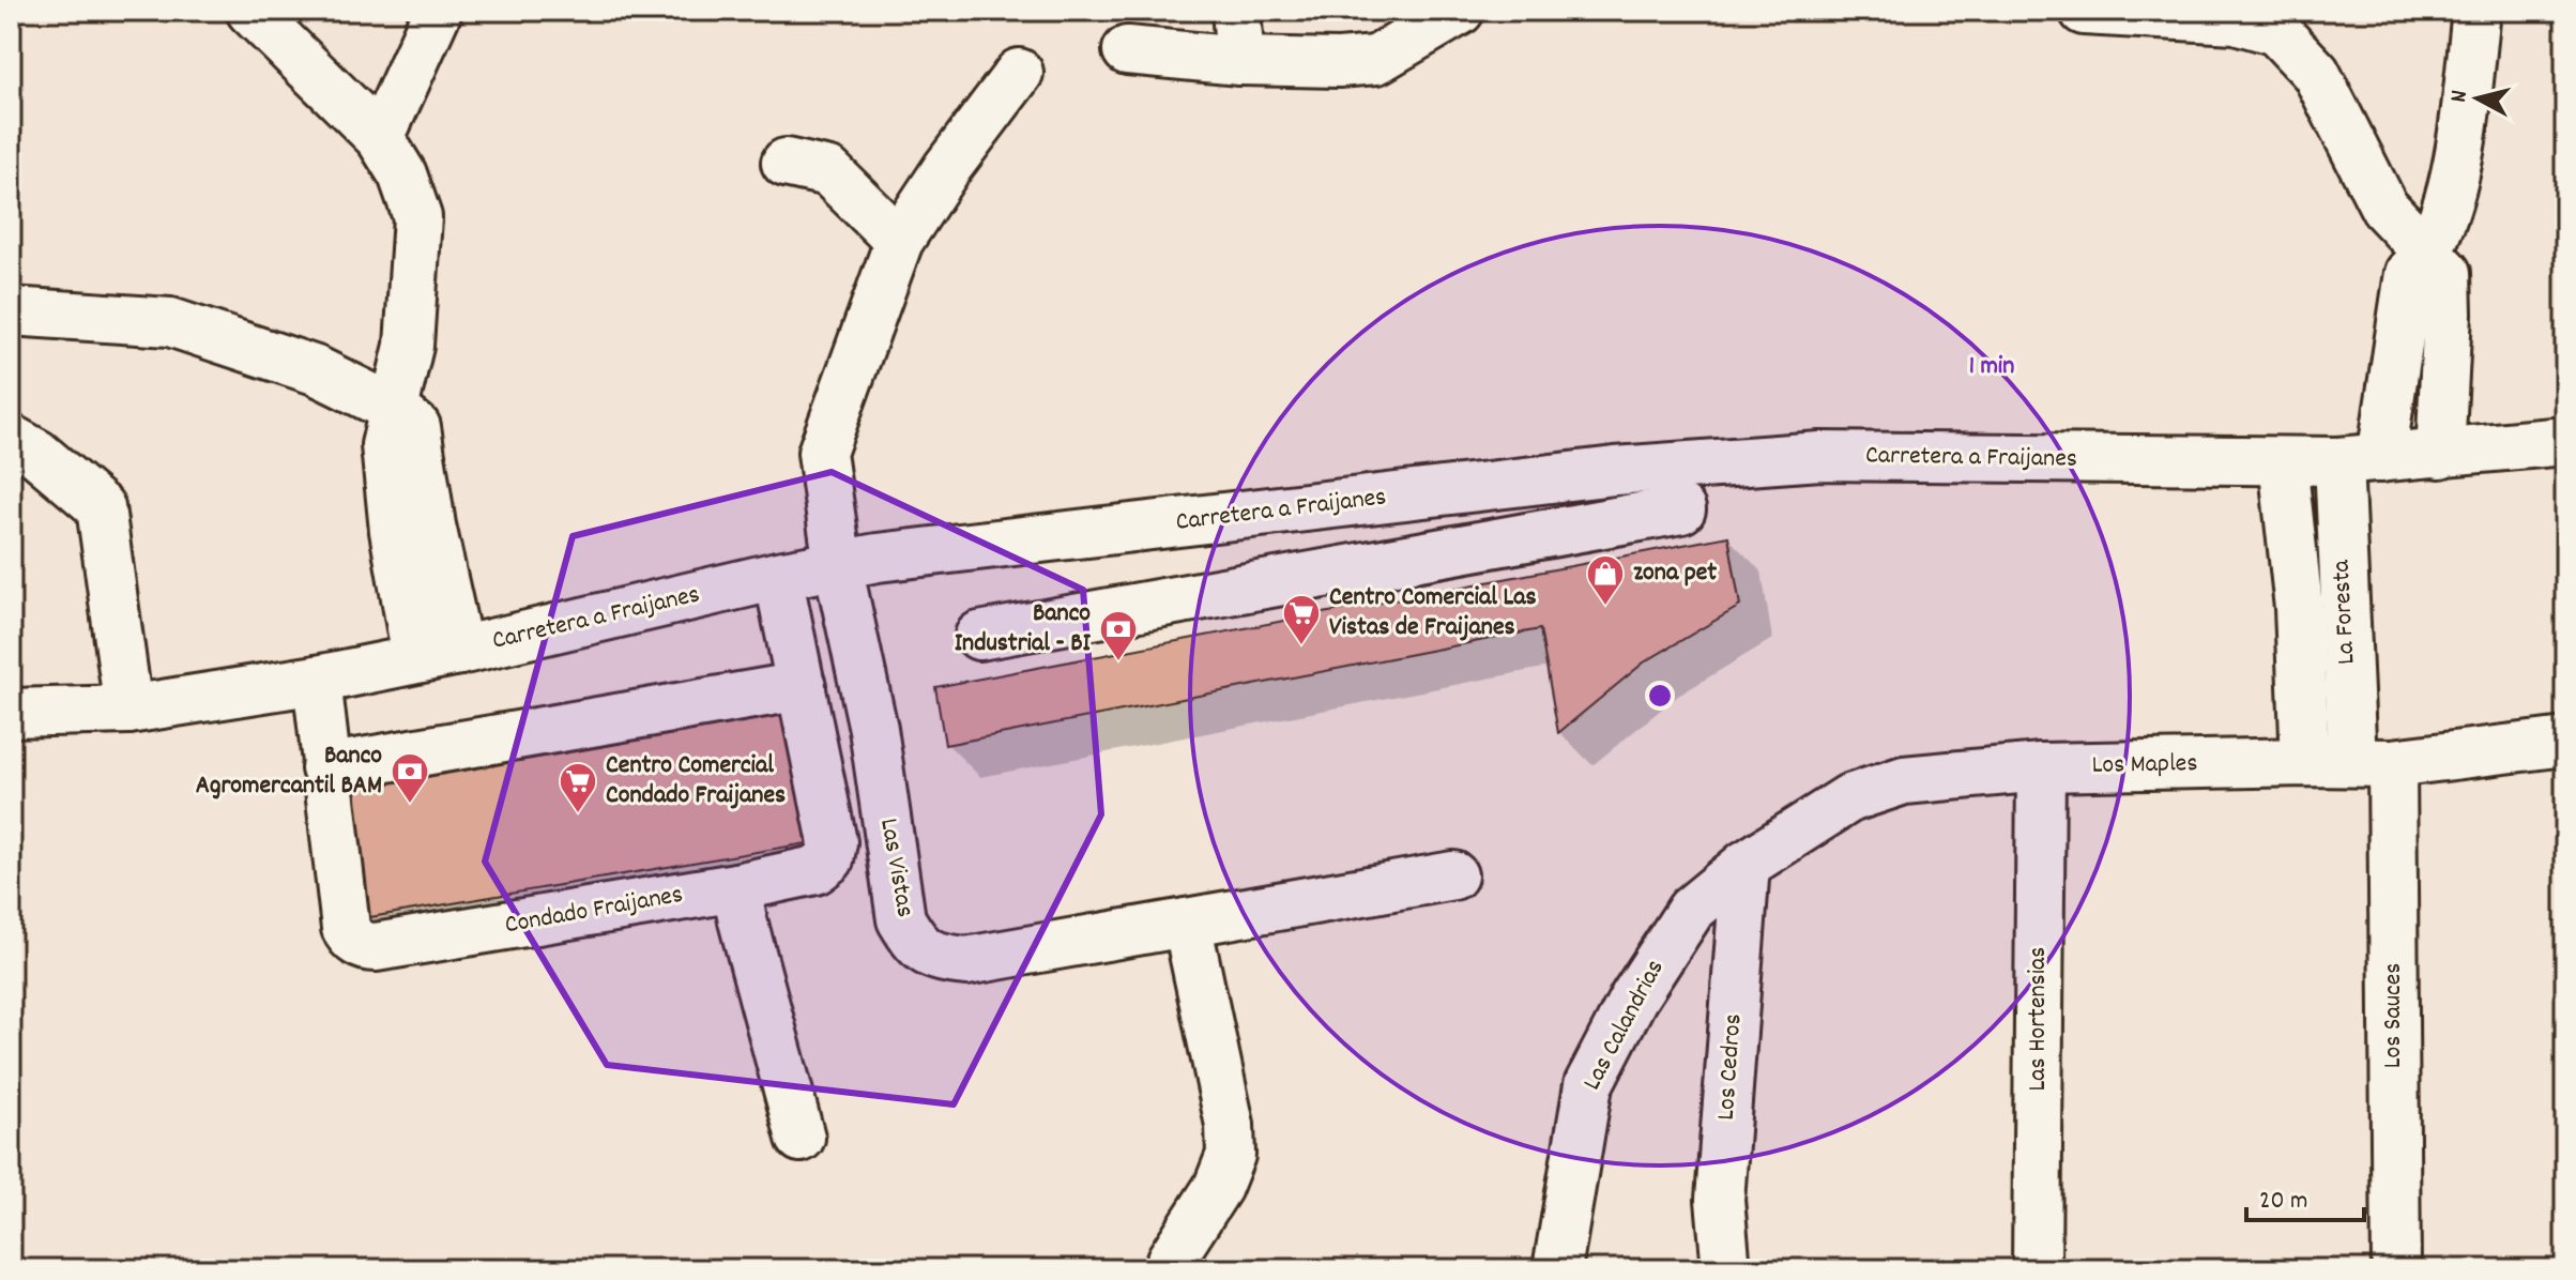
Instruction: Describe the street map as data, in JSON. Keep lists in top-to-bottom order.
{
  "streets": {
    "street": [
      "Carretera a Fraijanes",
      "La Foresta",
      "Los Maples",
      "Las Vistas",
      "Condado Fraijanes",
      "Los Sauces",
      "Las Hortensias",
      "Las Calandrias",
      "Los Cedros"
    ]
  },
  "crossings": [
    ["Carretera a Fraijanes", "La Foresta"],
    ["Carretera a Fraijanes", "Las Vistas"],
    ["Carretera a Fraijanes", "Condado Fraijanes"],
    ["La Foresta", "Los Maples"],
    ["La Foresta", "Los Sauces"],
    ["Los Maples", "Los Sauces"],
    ["Los Maples", "Las Hortensias"],
    ["Los Maples", "Las Calandrias"],
    ["Los Maples", "Los Cedros"],
    ["Las Calandrias", "Los Cedros"]
  ],
  "places": {
    "shop": ["zona pet"],
    "supermarket": ["Centro Comercial Las Vistas de Fraijanes", "Centro Comercial Condado Fraijanes"],
    "bank": ["Banco Industrial - BI", "Banco Agromercantil BAM"]
  },
  "scale_bar": "20 m",
  "north": "left",
  "rings": ["1 min"]
}
